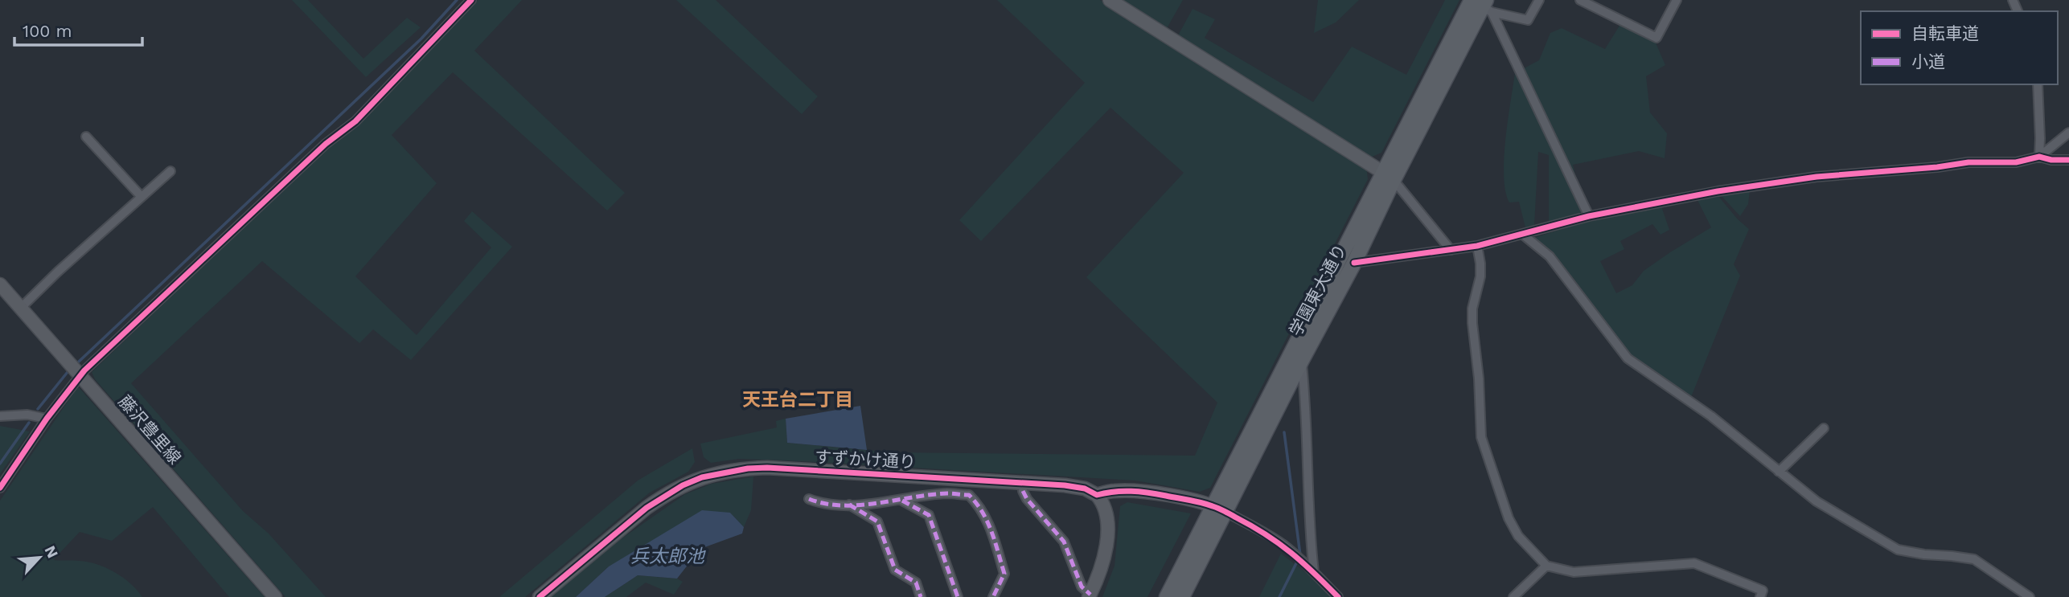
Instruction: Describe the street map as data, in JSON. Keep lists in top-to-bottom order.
{
  "streets": {
    "main road": ["学園東大通り"],
    "street": ["藤沢豊里線", "すずかけ通り"]
  },
  "crossings": [
    ["学園東大通り", "すずかけ通り"]
  ],
  "districts": ["天王台二丁目"],
  "water": ["兵太郎池"],
  "legend": ["自転車道", "小道"],
  "scale_bar": "100 m",
  "north": "top right"
}
